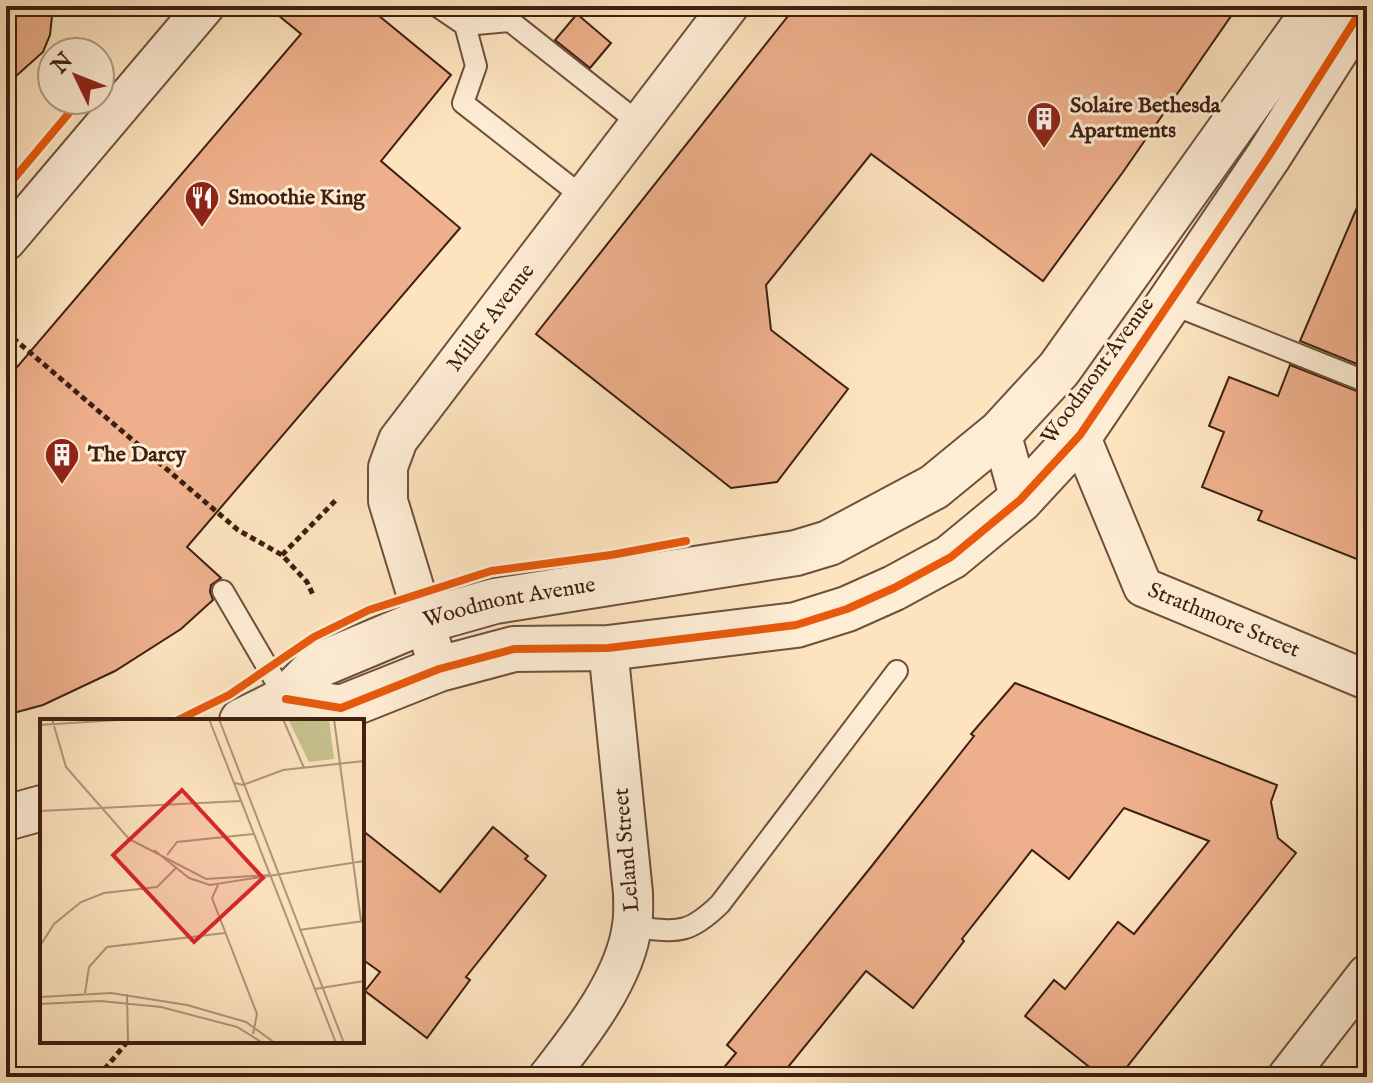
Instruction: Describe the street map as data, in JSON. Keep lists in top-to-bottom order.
{
  "streets": {
    "street": [
      "Miller Avenue",
      "Woodmont Avenue",
      "Strathmore Street",
      "Leland Street"
    ]
  },
  "crossings": [
    ["Miller Avenue", "Woodmont Avenue"],
    ["Woodmont Avenue", "Strathmore Street"],
    ["Woodmont Avenue", "Leland Street"]
  ],
  "places": {
    "building": ["Solaire Bethesda Apartments", "The Darcy"],
    "restaurant": ["Smoothie King"]
  },
  "north": "top left"
}
